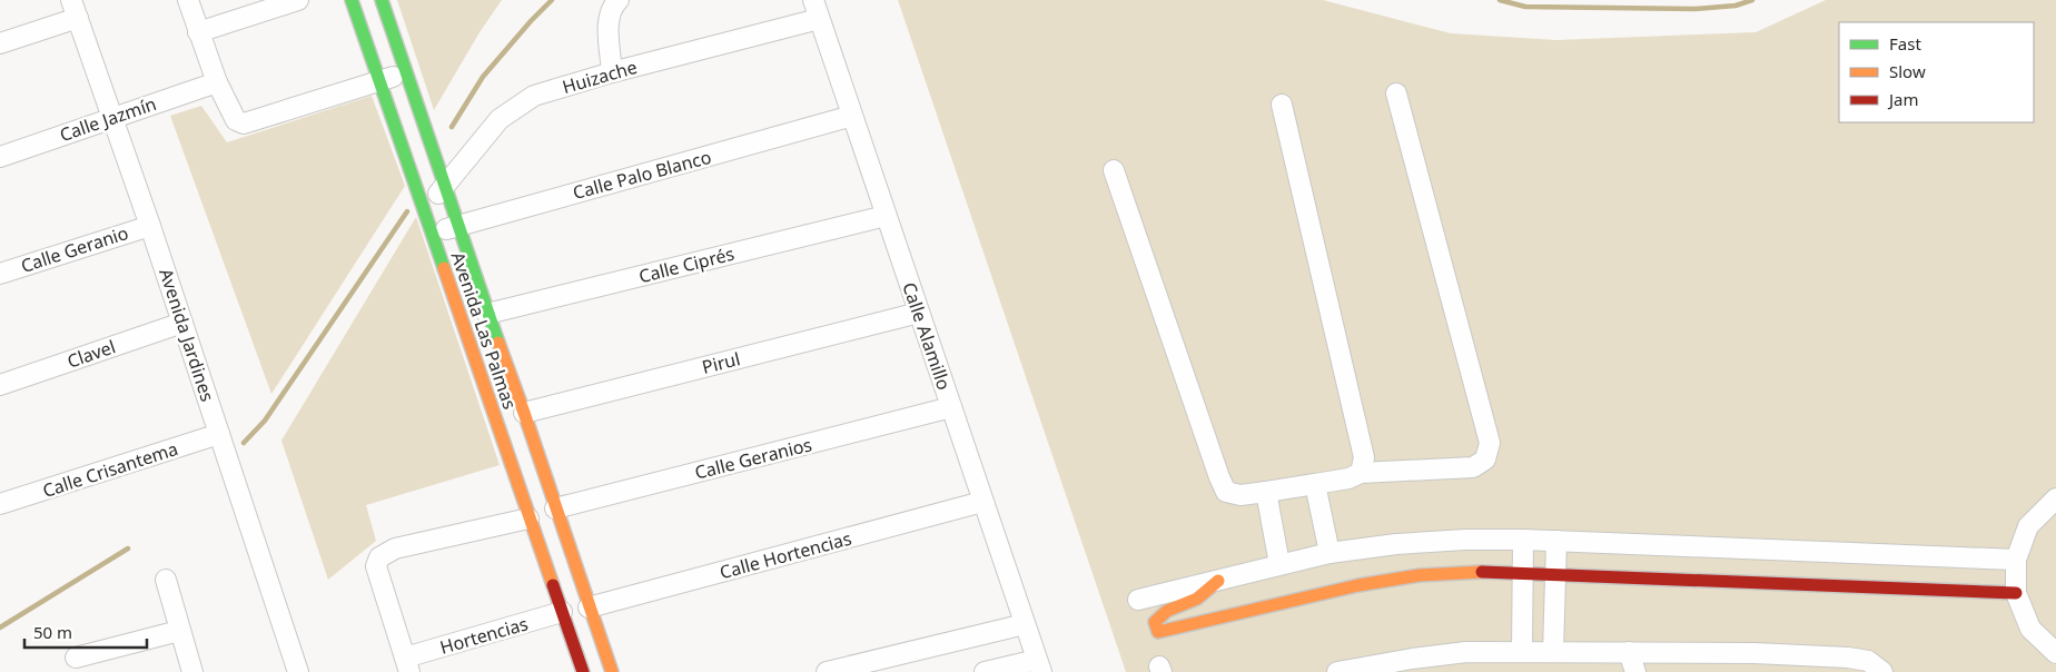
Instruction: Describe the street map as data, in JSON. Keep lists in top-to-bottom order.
{
  "streets": {
    "street": [
      "Huizache",
      "Calle Jazmín",
      "Calle Palo Blanco",
      "Calle Geranio",
      "Calle Ciprés",
      "Avenida Las Palmas",
      "Avenida Jardines",
      "Calle Alamillo",
      "Clavel",
      "Pirul",
      "Calle Geranios",
      "Calle Crisantema",
      "Calle Hortencias",
      "Hortencias"
    ]
  },
  "crossings": [
    ["Huizache", "Avenida Las Palmas"],
    ["Huizache", "Calle Alamillo"],
    ["Calle Jazmín", "Avenida Jardines"],
    ["Calle Palo Blanco", "Avenida Las Palmas"],
    ["Calle Palo Blanco", "Calle Alamillo"],
    ["Calle Geranio", "Avenida Jardines"],
    ["Calle Ciprés", "Avenida Las Palmas"],
    ["Calle Ciprés", "Calle Alamillo"],
    ["Avenida Las Palmas", "Pirul"],
    ["Avenida Las Palmas", "Calle Geranios"],
    ["Avenida Las Palmas", "Calle Hortencias"],
    ["Avenida Las Palmas", "Hortencias"],
    ["Avenida Jardines", "Clavel"],
    ["Avenida Jardines", "Calle Crisantema"],
    ["Calle Alamillo", "Pirul"],
    ["Calle Alamillo", "Calle Geranios"],
    ["Calle Alamillo", "Calle Hortencias"]
  ],
  "legend": ["Fast", "Slow", "Jam"],
  "scale_bar": "50 m"
}
